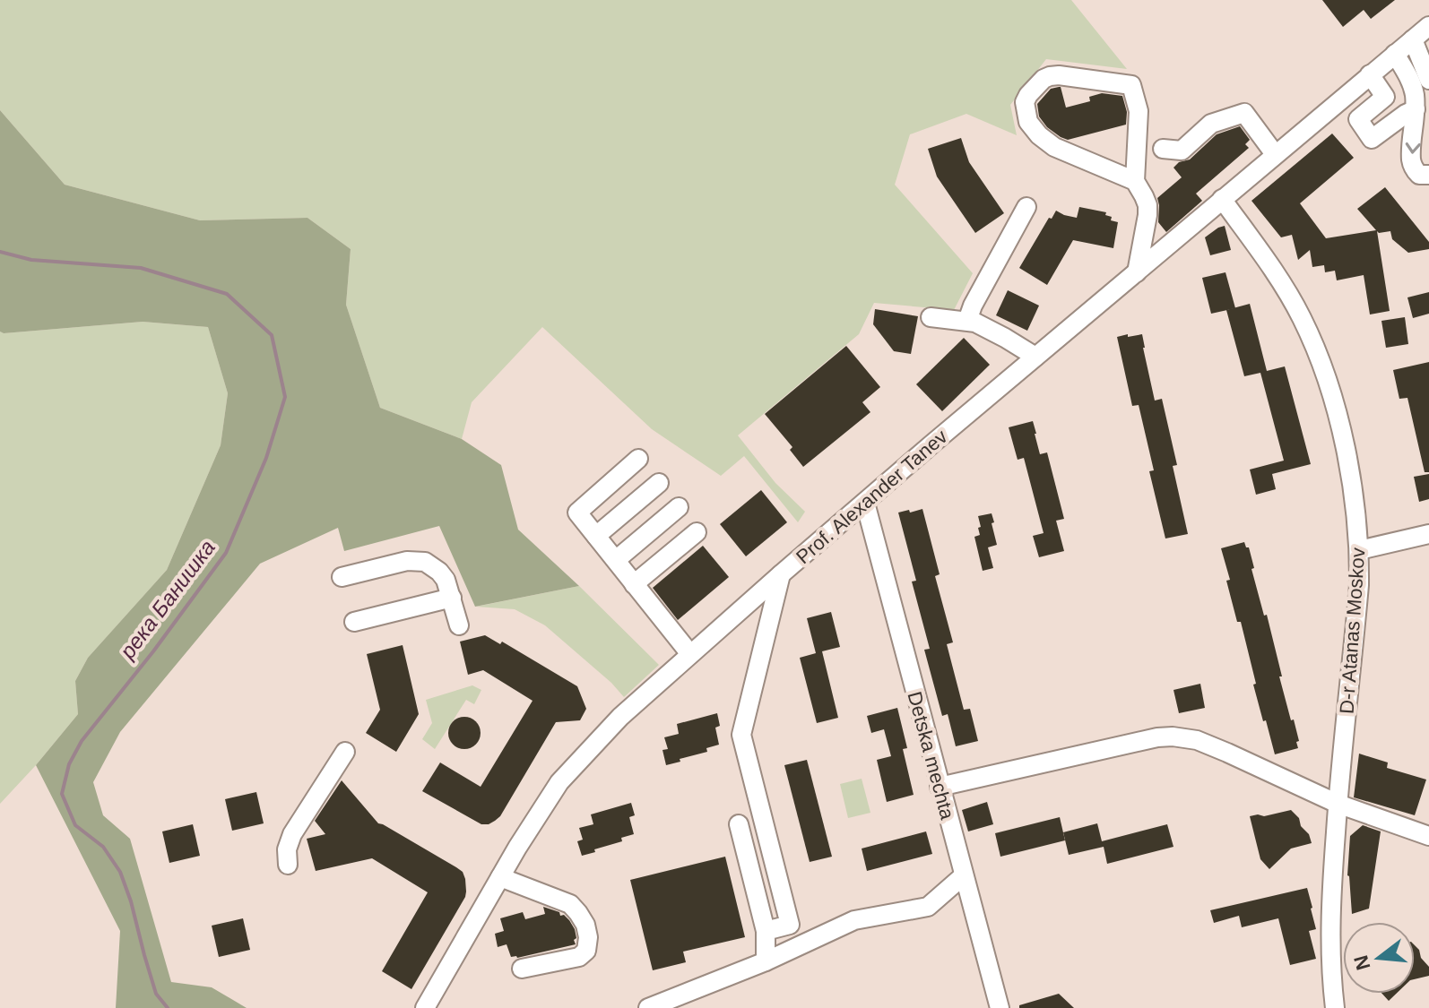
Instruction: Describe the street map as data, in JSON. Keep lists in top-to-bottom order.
{
  "streets": {
    "street": ["Prof. Alexander Tanev", "D-r Atanas Moskov", "Detska mechta"]
  },
  "crossings": [
    ["Prof. Alexander Tanev", "D-r Atanas Moskov"],
    ["Prof. Alexander Tanev", "Detska mechta"]
  ],
  "water": ["река Банишка"],
  "north": "left"
}
